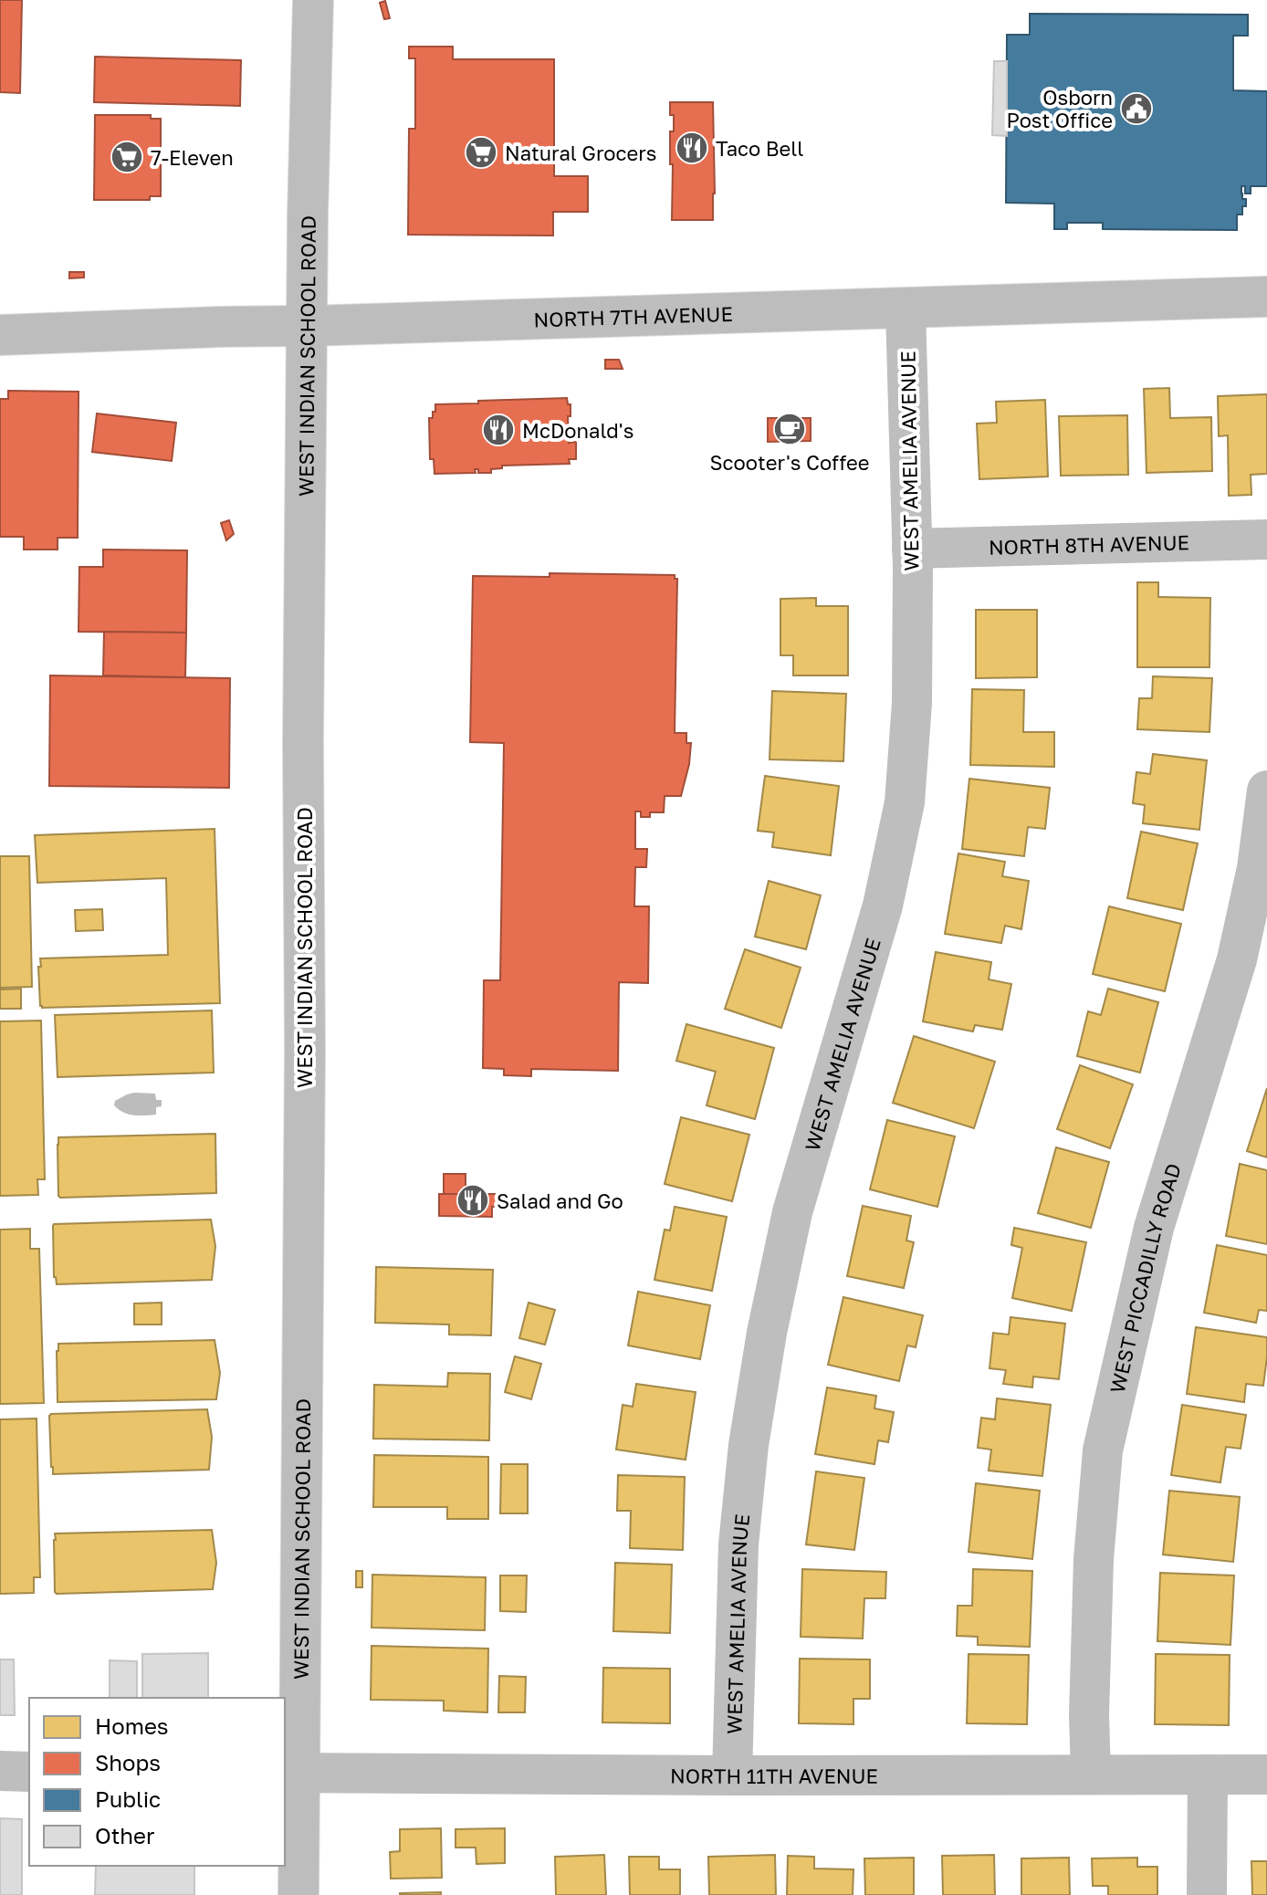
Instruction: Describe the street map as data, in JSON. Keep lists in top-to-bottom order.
{
  "streets": {
    "main road": ["NORTH 7TH AVENUE", "WEST INDIAN SCHOOL ROAD"],
    "street": [
      "WEST AMELIA AVENUE",
      "NORTH 8TH AVENUE",
      "WEST PICCADILLY ROAD",
      "NORTH 11TH AVENUE"
    ]
  },
  "crossings": [
    ["NORTH 7TH AVENUE", "WEST INDIAN SCHOOL ROAD"],
    ["NORTH 7TH AVENUE", "WEST AMELIA AVENUE"],
    ["WEST INDIAN SCHOOL ROAD", "NORTH 11TH AVENUE"],
    ["WEST AMELIA AVENUE", "NORTH 8TH AVENUE"],
    ["WEST AMELIA AVENUE", "NORTH 11TH AVENUE"],
    ["WEST PICCADILLY ROAD", "NORTH 11TH AVENUE"]
  ],
  "places": {
    "public building": ["Osborn Post Office"],
    "restaurant": ["Taco Bell", "McDonald's", "Salad and Go"],
    "supermarket": ["Natural Grocers", "7-Eleven"],
    "cafe": ["Scooter's Coffee"]
  },
  "legend": [
    "Homes",
    "Shops",
    "Public",
    "Other"
  ]
}
